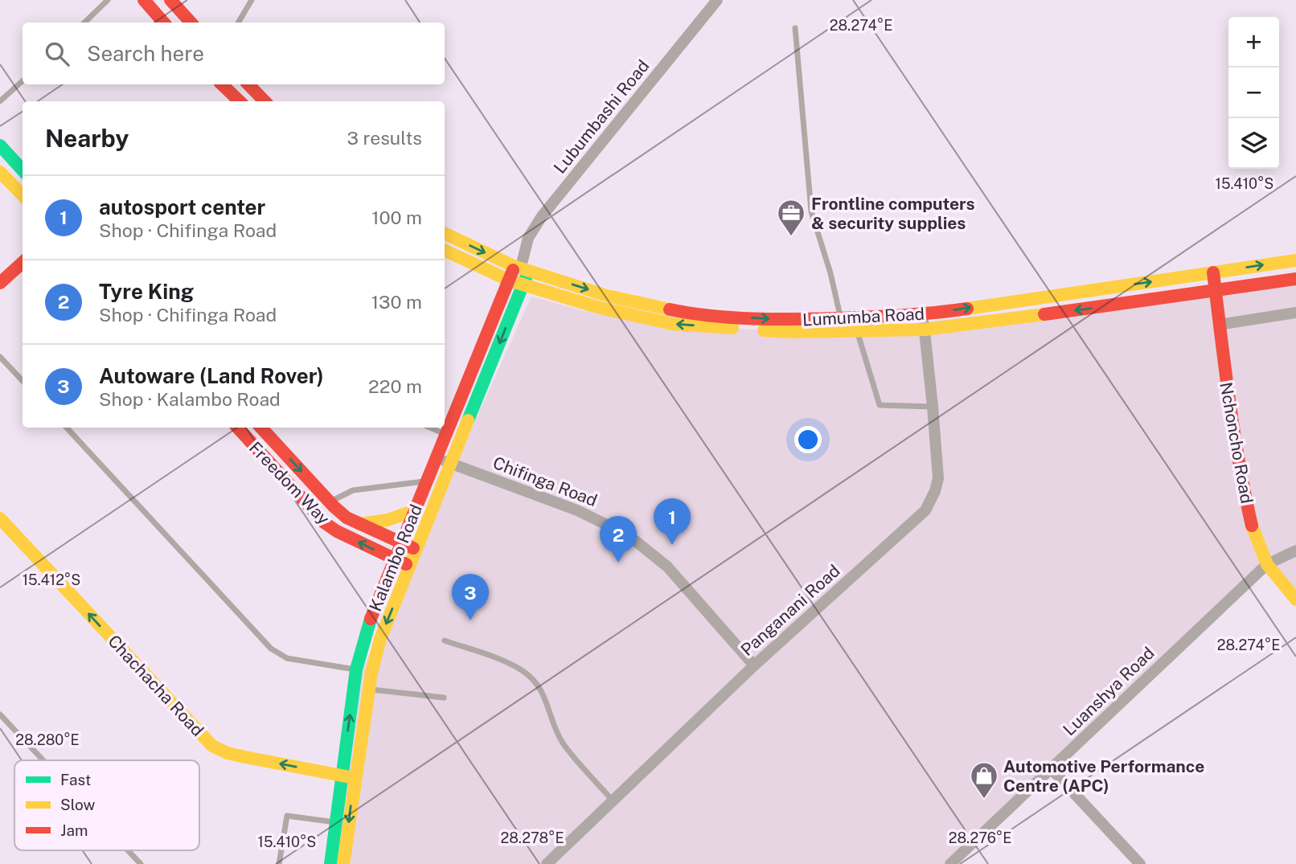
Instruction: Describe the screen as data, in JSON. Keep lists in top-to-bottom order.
{
  "streets": {
    "main road": [
      "Lumumba Road",
      "Nchoncho Road",
      "Freedom Way",
      "Kalambo Road",
      "Chachacha Road"
    ],
    "street": [
      "Lubumbashi Road",
      "Chifinga Road",
      "Panganani Road",
      "Luanshya Road"
    ]
  },
  "crossings": [
    ["Lubumbashi Road", "Lumumba Road"],
    ["Lubumbashi Road", "Kalambo Road"],
    ["Lumumba Road", "Nchoncho Road"],
    ["Lumumba Road", "Kalambo Road"],
    ["Lumumba Road", "Panganani Road"],
    ["Nchoncho Road", "Luanshya Road"],
    ["Chifinga Road", "Kalambo Road"],
    ["Chifinga Road", "Panganani Road"],
    ["Freedom Way", "Kalambo Road"],
    ["Kalambo Road", "Chachacha Road"]
  ],
  "one_way": ["Chachacha Road"],
  "places": {
    "office": ["Frontline computers & security supplies"],
    "shop": ["Automotive Performance Centre (APC)"]
  },
  "legend": ["Fast", "Slow", "Jam"],
  "page": {
    "map_buttons": ["+", "−"],
    "search": "Search here",
    "heading": ["Nearby", "3 results"],
    "list": [
      {
        "mark": "1",
        "name": "autosport center",
        "note": "Shop · Chifinga Road",
        "value": "100 m"
      },
      {
        "mark": "2",
        "name": "Tyre King",
        "note": "Shop · Chifinga Road",
        "value": "130 m"
      },
      {
        "mark": "3",
        "name": "Autoware (Land Rover)",
        "note": "Shop · Kalambo Road",
        "value": "220 m"
      }
    ],
    "pins": ["1", "2", "3"]
  },
  "coordinates": [
    "28.274°E",
    "15.410°S",
    "15.412°S",
    "28.280°E",
    "28.278°E",
    "28.276°E"
  ]
}
